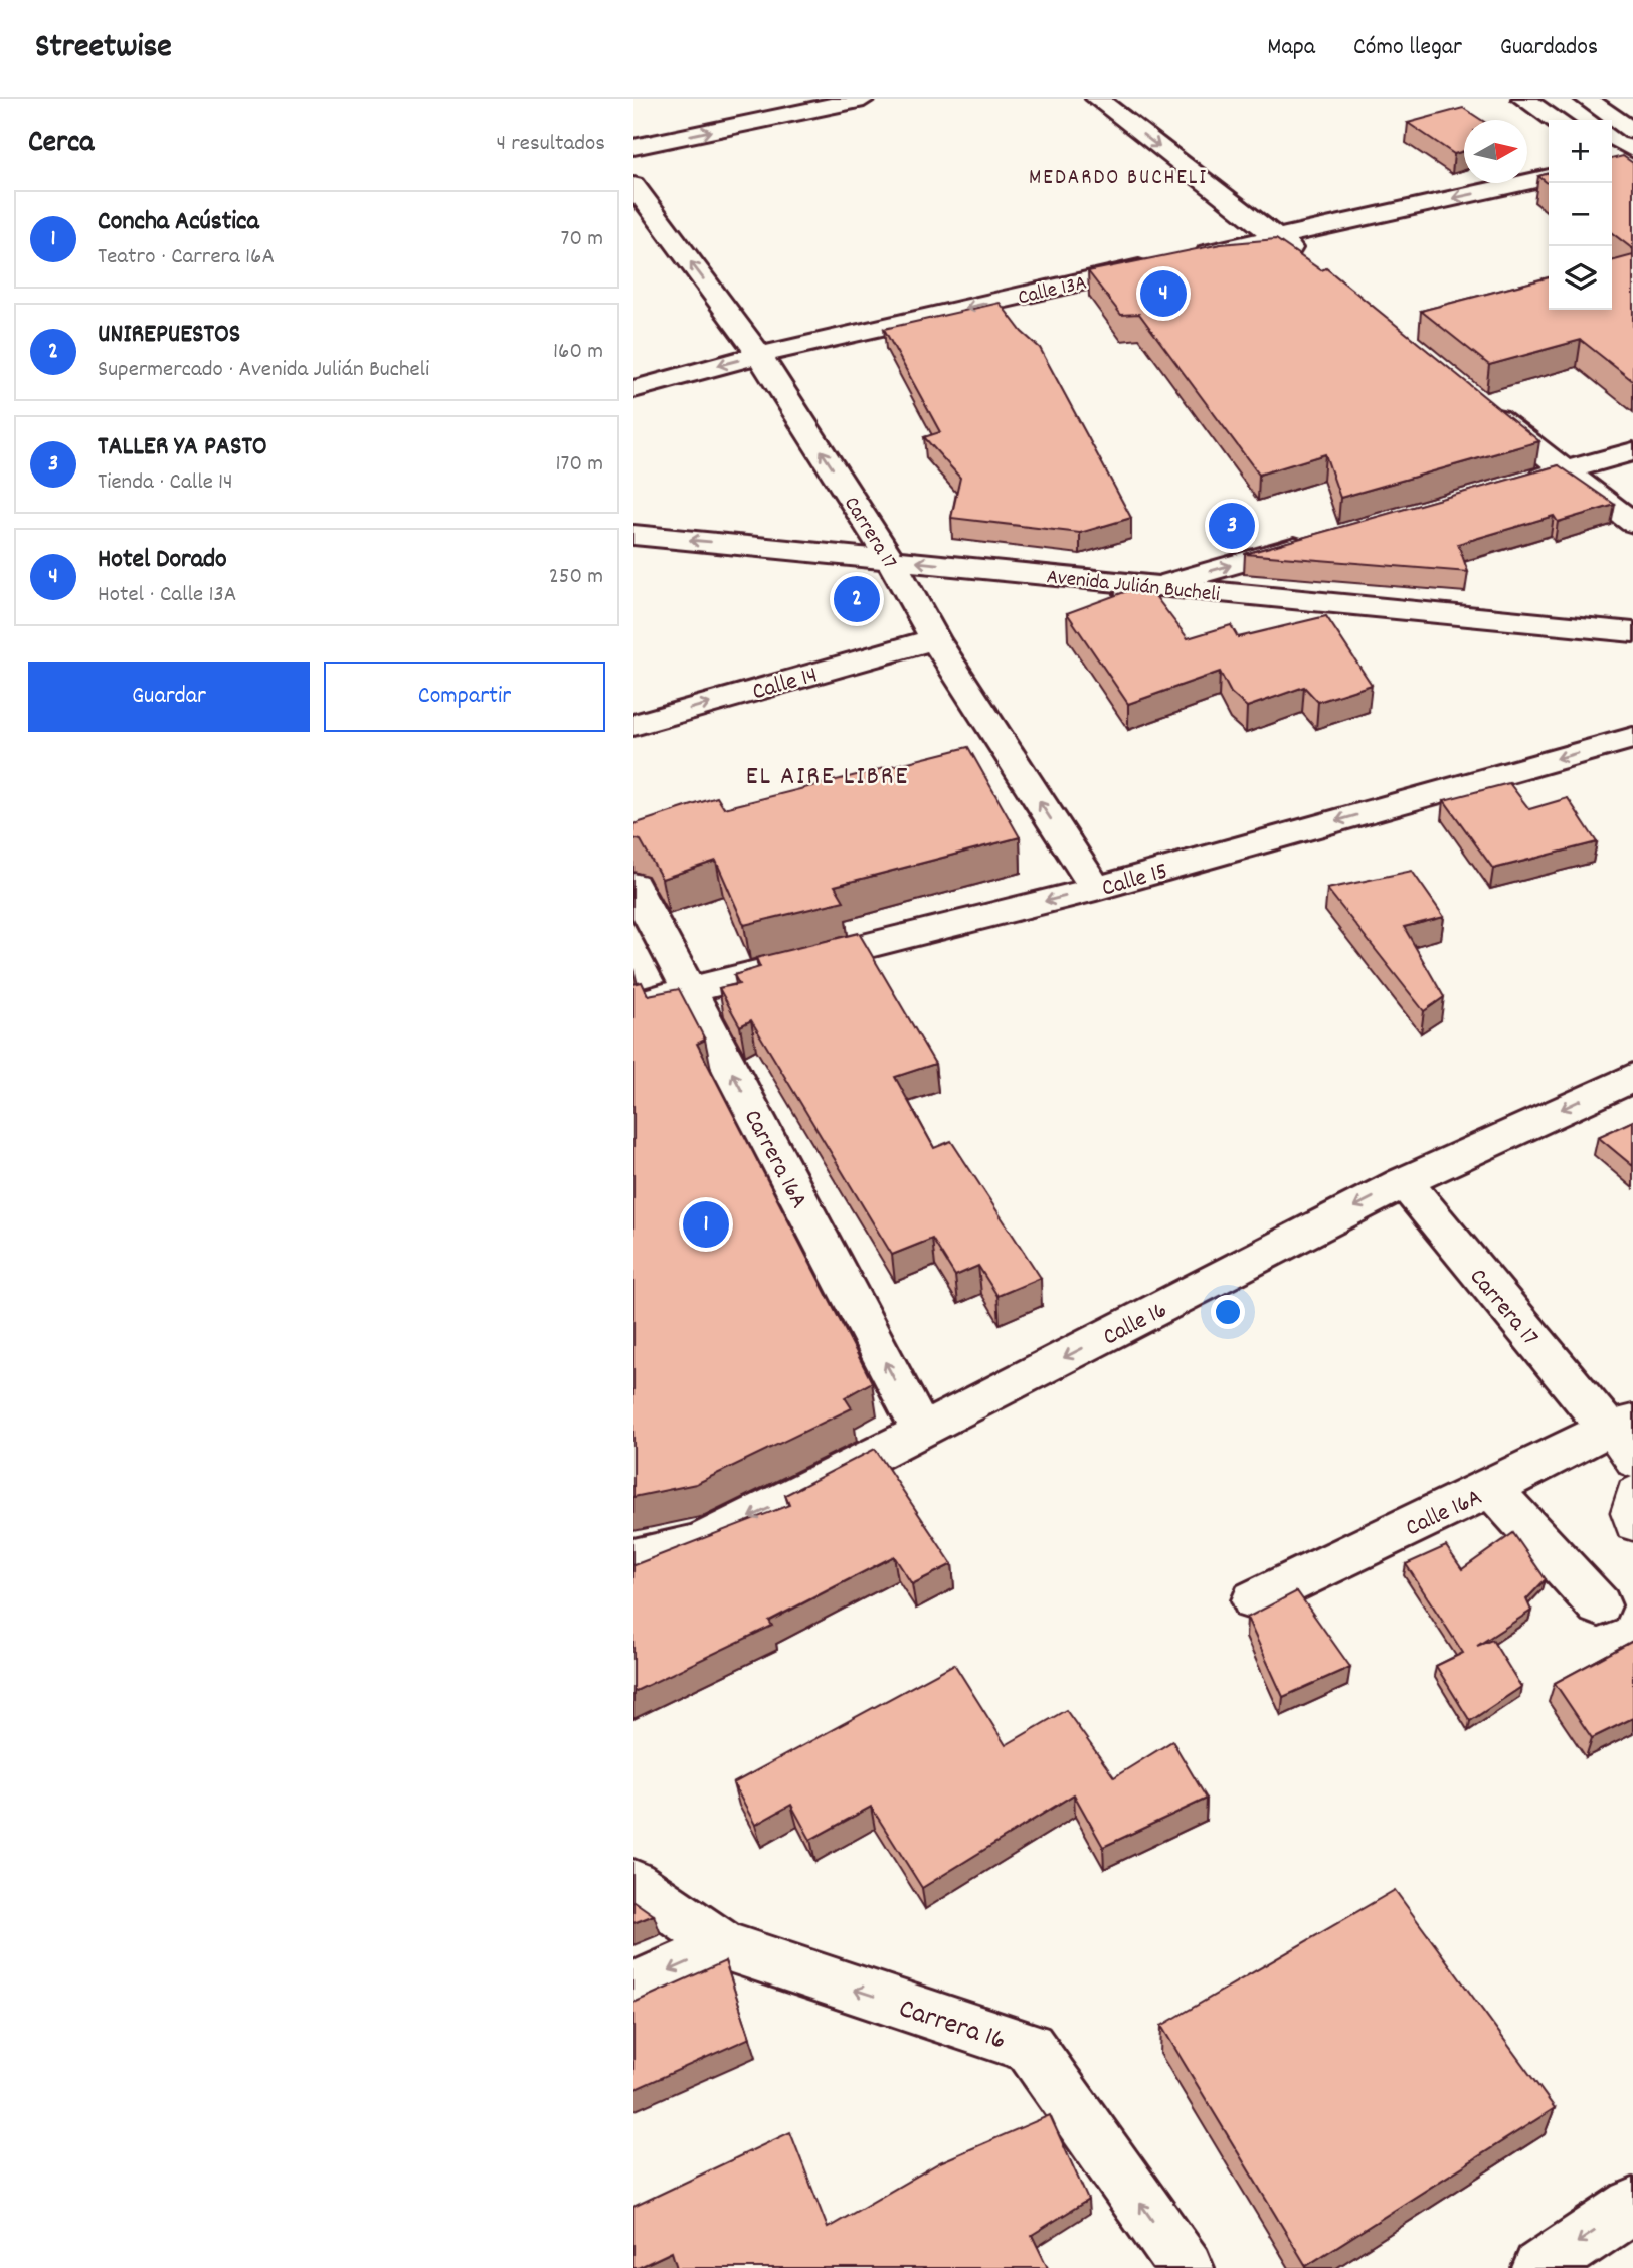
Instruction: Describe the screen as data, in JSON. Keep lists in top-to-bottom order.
{
  "streets": {
    "street": [
      "Calle 13A",
      "Carrera 17",
      "Avenida Julián Bucheli",
      "Calle 14",
      "Calle 15",
      "Carrera 16A",
      "Calle 16",
      "Calle 16A",
      "Carrera 16"
    ]
  },
  "crossings": [
    ["Calle 13A", "Carrera 17"],
    ["Carrera 17", "Avenida Julián Bucheli"],
    ["Carrera 17", "Calle 14"],
    ["Carrera 17", "Calle 15"],
    ["Carrera 17", "Calle 16"],
    ["Carrera 17", "Calle 16A"],
    ["Calle 15", "Carrera 16A"],
    ["Carrera 16A", "Calle 16"]
  ],
  "one_way": [
    "Carrera 17",
    "Calle 14",
    "Calle 15",
    "Carrera 16A",
    "Calle 16",
    "Carrera 16"
  ],
  "districts": ["MEDARDO BUCHELI", "EL AIRE LIBRE"],
  "north": "right",
  "page": {
    "header": "Streetwise",
    "nav": ["Mapa", "Cómo llegar", "Guardados"],
    "heading": ["Cerca", "4 resultados"],
    "map_buttons": ["+", "−"],
    "list": [
      {
        "mark": "1",
        "name": "Concha Acústica",
        "note": "Teatro · Carrera 16A",
        "value": "70 m"
      },
      {
        "mark": "2",
        "name": "UNIREPUESTOS",
        "note": "Supermercado · Avenida Julián Bucheli",
        "value": "160 m"
      },
      {
        "mark": "3",
        "name": "TALLER YA PASTO",
        "note": "Tienda · Calle 14",
        "value": "170 m"
      },
      {
        "mark": "4",
        "name": "Hotel Dorado",
        "note": "Hotel · Calle 13A",
        "value": "250 m"
      }
    ],
    "pins": [
      "4",
      "3",
      "2",
      "1"
    ],
    "buttons": ["Guardar", "Compartir"]
  }
}
